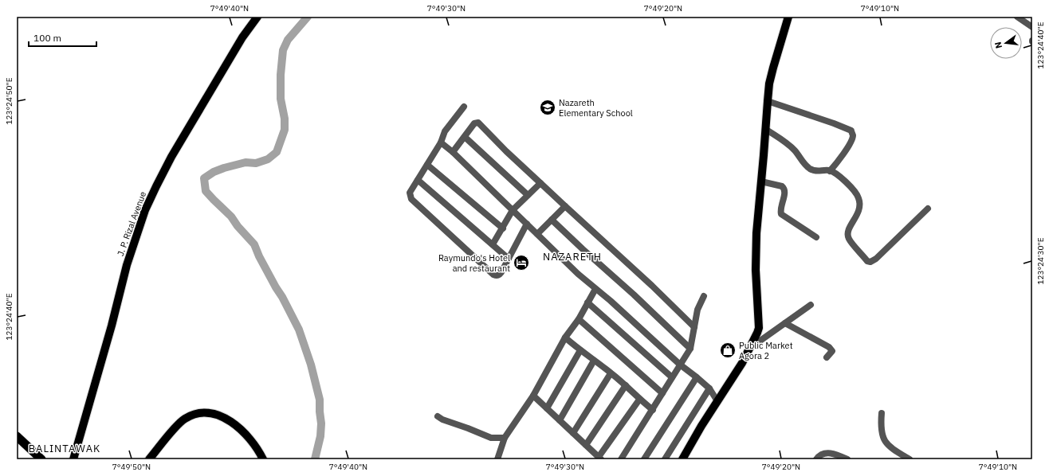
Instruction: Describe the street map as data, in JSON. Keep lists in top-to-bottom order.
{
  "streets": {
    "main road": ["J. P. Rizal Avenue"]
  },
  "districts": ["NAZARETH", "BALINTAWAK"],
  "places": {
    "school or university": ["Nazareth Elementary School"],
    "hotel": ["Raymundo's Hotel and restaurant"],
    "shop": ["Public Market Agora 2"]
  },
  "scale_bar": "100 m",
  "north": "left",
  "coordinates": [
    "7°49'40\"N",
    "7°49'30\"N",
    "7°49'20\"N",
    "7°49'10\"N",
    "123°24'40\"E",
    "123°24'50\"E",
    "123°24'30\"E",
    "7°49'50\"N"
  ]
}
